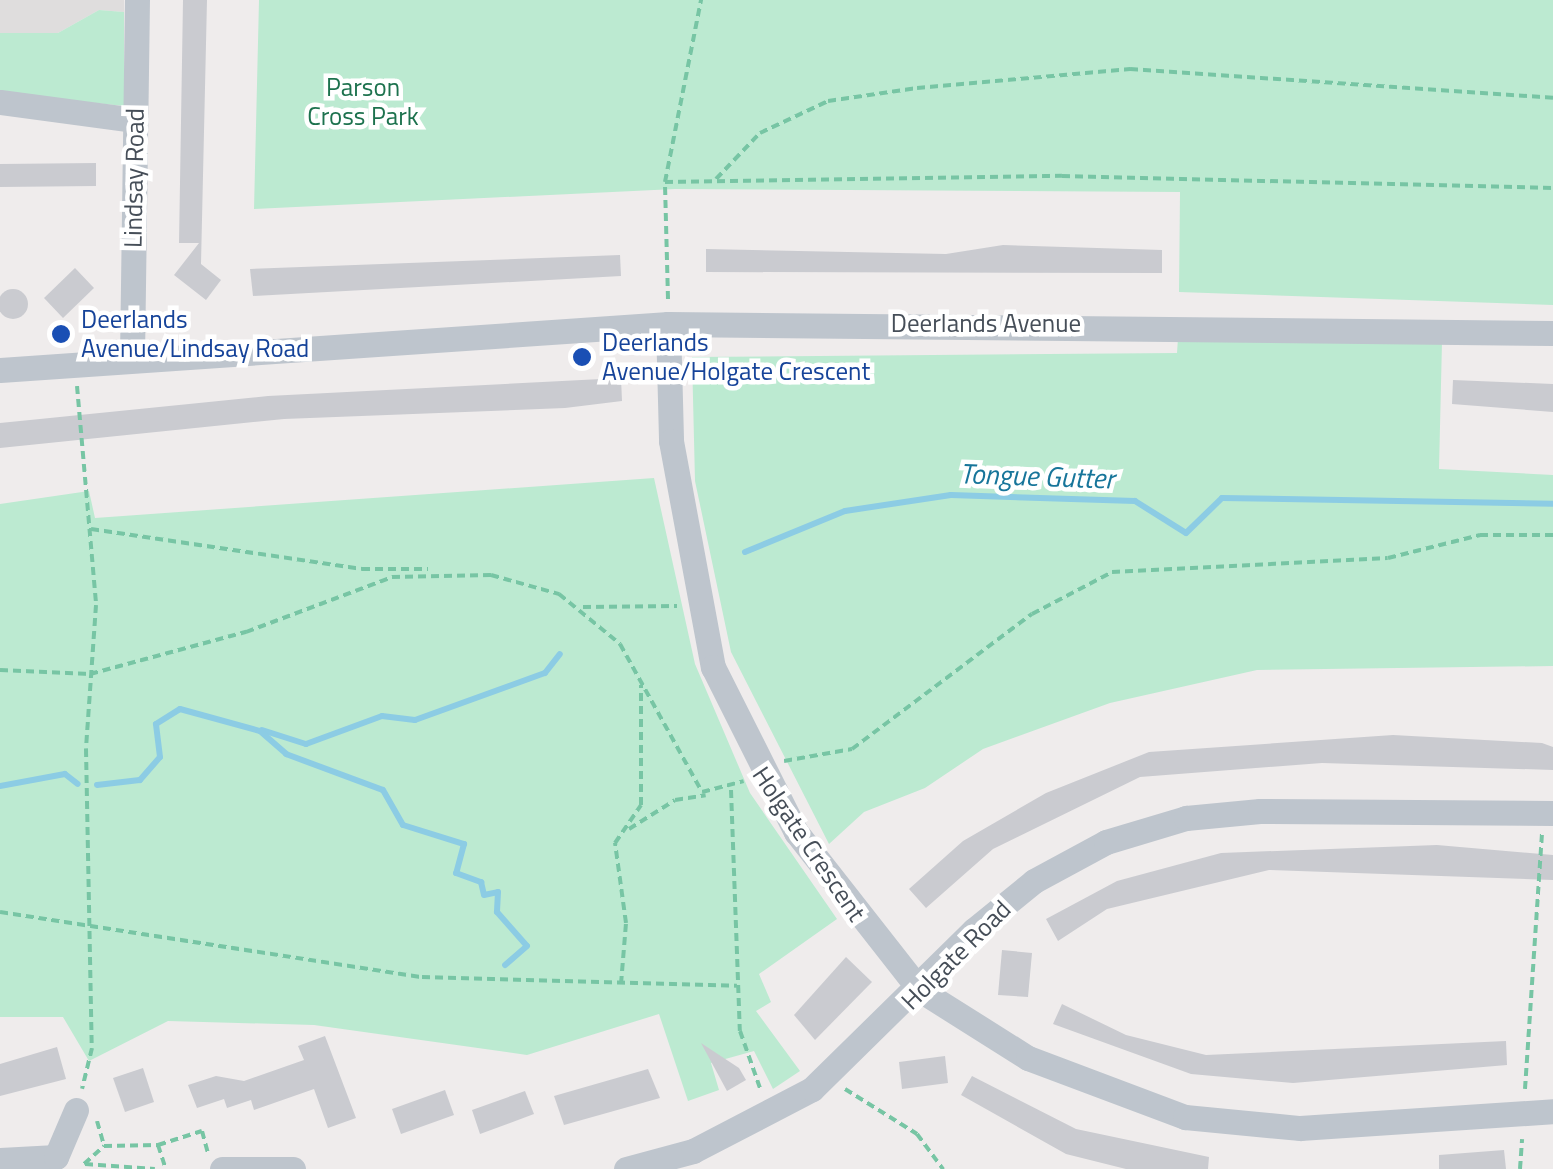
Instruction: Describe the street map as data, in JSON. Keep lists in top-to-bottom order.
{
  "streets": {
    "street": [
      "Lindsay Road",
      "Deerlands Avenue",
      "Holgate Crescent",
      "Holgate Road"
    ]
  },
  "crossings": [
    ["Lindsay Road", "Deerlands Avenue"],
    ["Deerlands Avenue", "Holgate Crescent"],
    ["Holgate Crescent", "Holgate Road"]
  ],
  "water": ["Tongue Gutter"],
  "parks": ["Parson Cross Park"],
  "places": ["Deerlands Avenue/Lindsay Road", "Deerlands Avenue/Holgate Crescent"]
}
